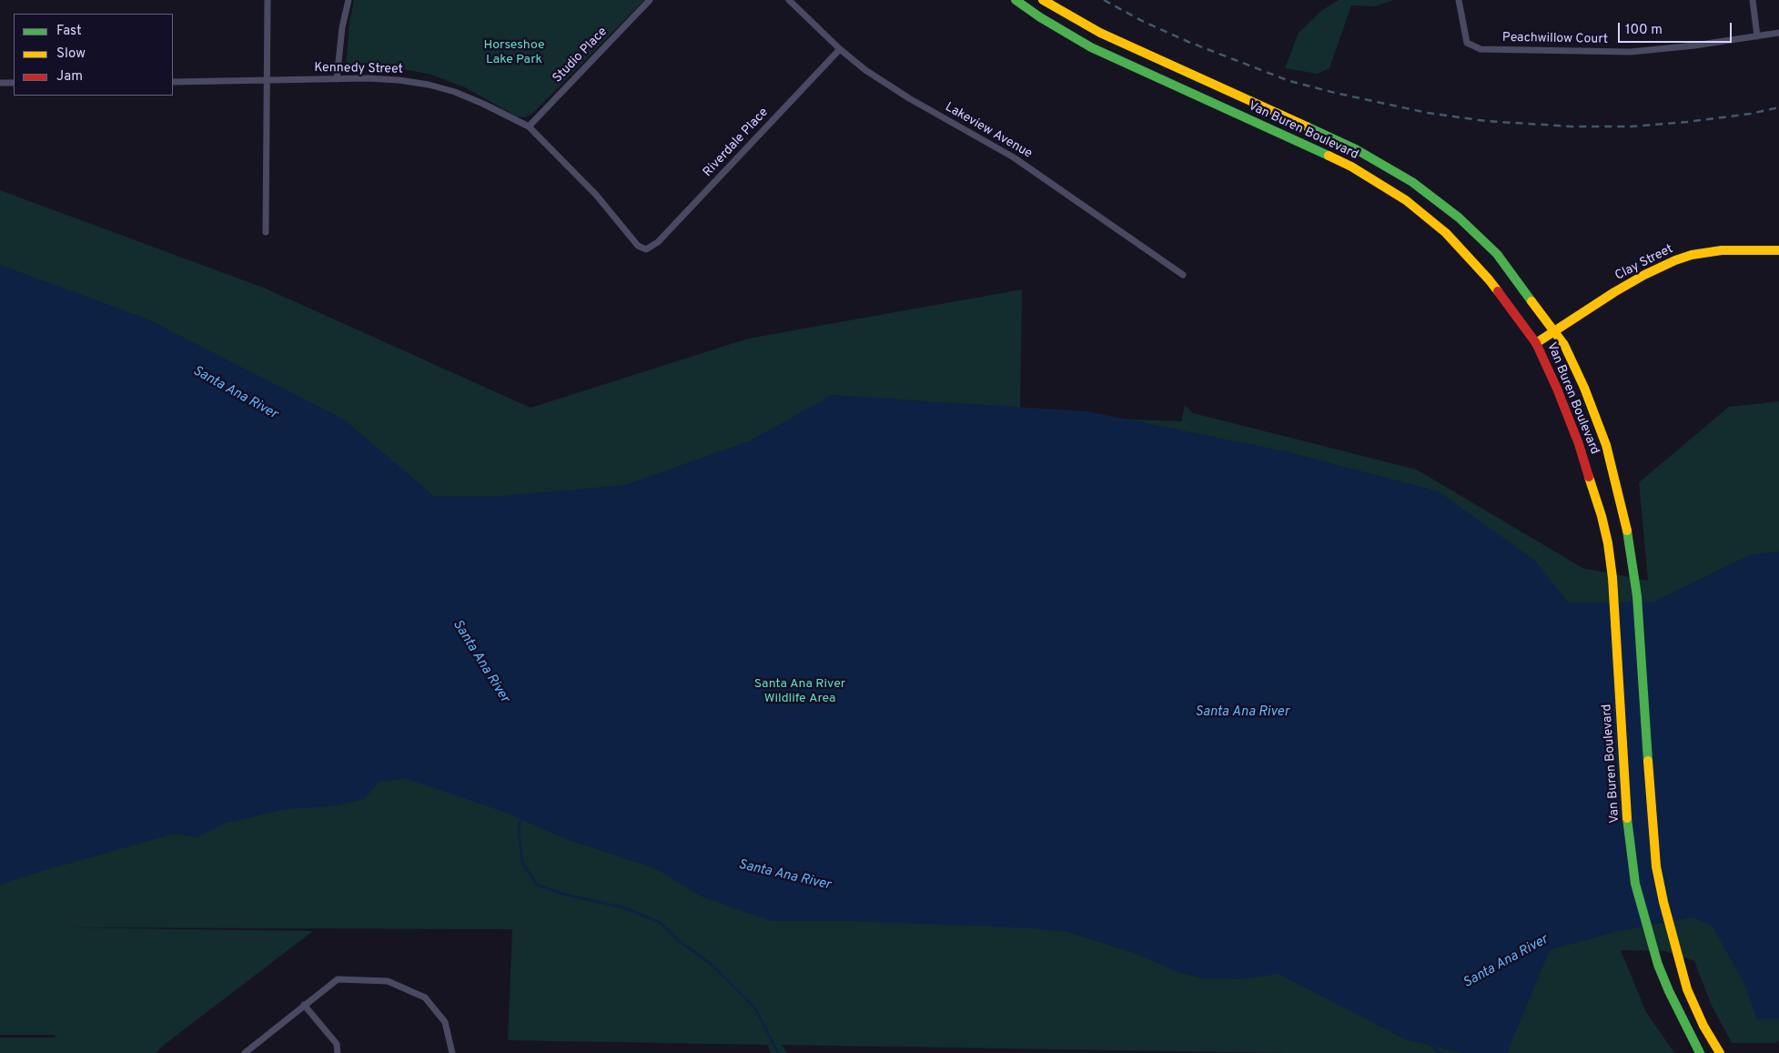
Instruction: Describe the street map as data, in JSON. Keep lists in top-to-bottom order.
{
  "streets": {
    "main road": ["Van Buren Boulevard", "Clay Street"],
    "street": [
      "Peachwillow Court",
      "Studio Place",
      "Kennedy Street",
      "Lakeview Avenue",
      "Riverdale Place"
    ]
  },
  "crossings": [
    ["Studio Place", "Kennedy Street"],
    ["Kennedy Street", "Riverdale Place"],
    ["Lakeview Avenue", "Riverdale Place"],
    ["Van Buren Boulevard", "Clay Street"]
  ],
  "water": ["Santa Ana River"],
  "parks": ["Horseshoe Lake Park", "Santa Ana River Wildlife Area"],
  "legend": ["Fast", "Slow", "Jam"],
  "scale_bar": "100 m"
}
